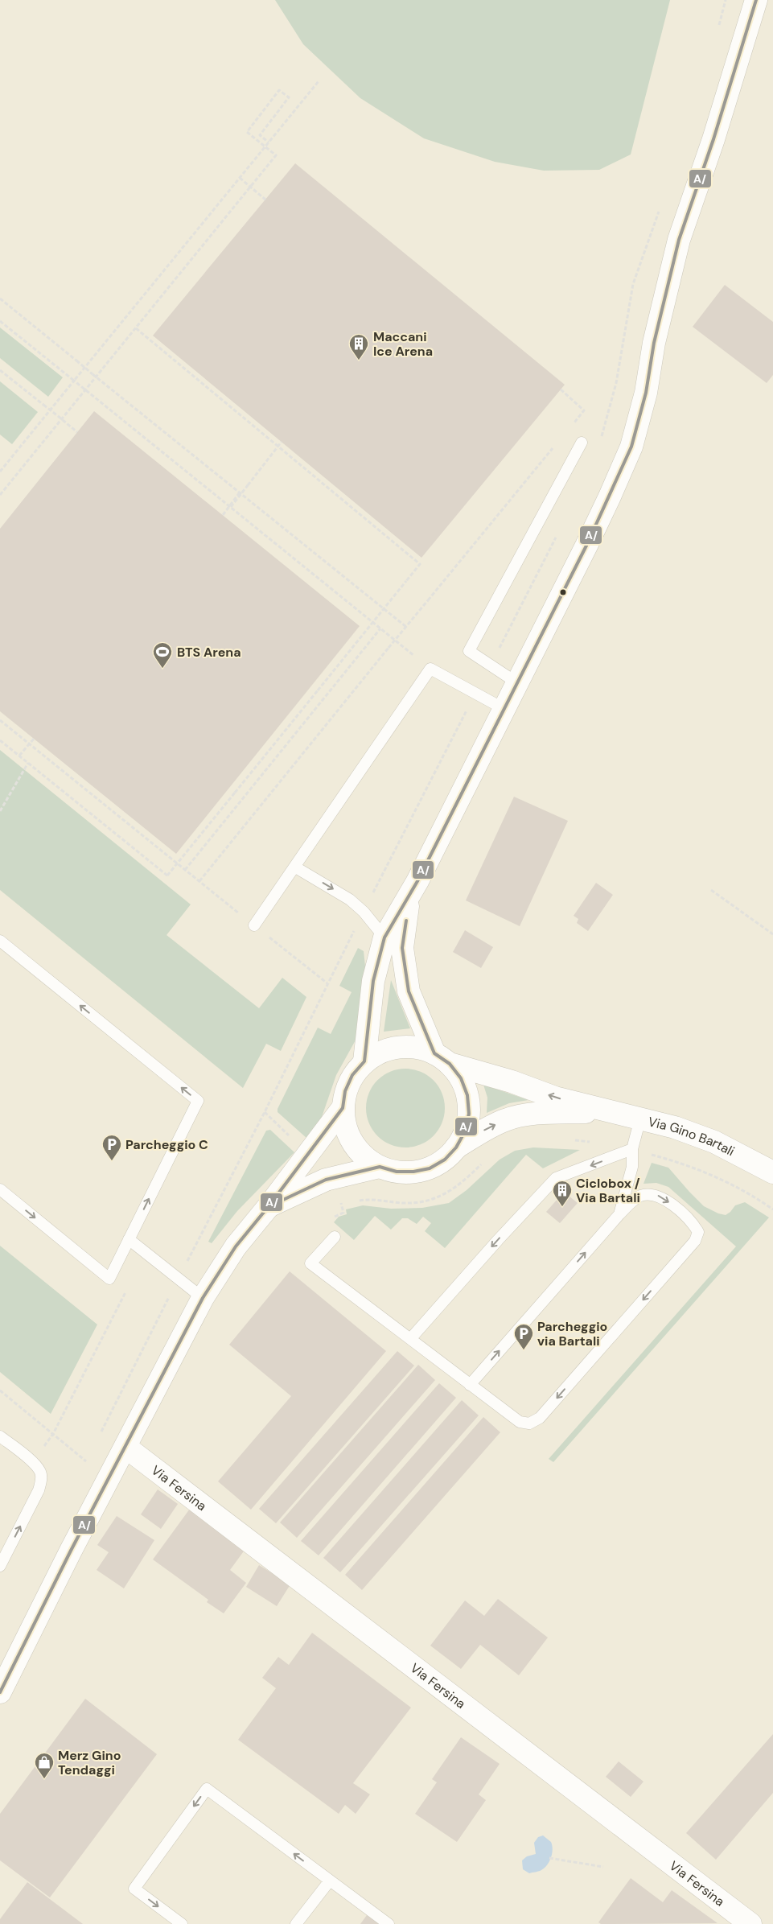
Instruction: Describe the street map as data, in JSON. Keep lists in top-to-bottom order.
{
  "streets": {
    "street": ["Via Gino Bartali", "Via Fersina"]
  },
  "places": {
    "building": ["Maccani Ice Arena", "Ciclobox / Via Bartali"],
    "sports": ["BTS Arena"],
    "parking": ["Parcheggio C", "Parcheggio via Bartali"],
    "shop": ["Merz Gino Tendaggi"]
  },
  "lines": ["transit line A/"]
}
